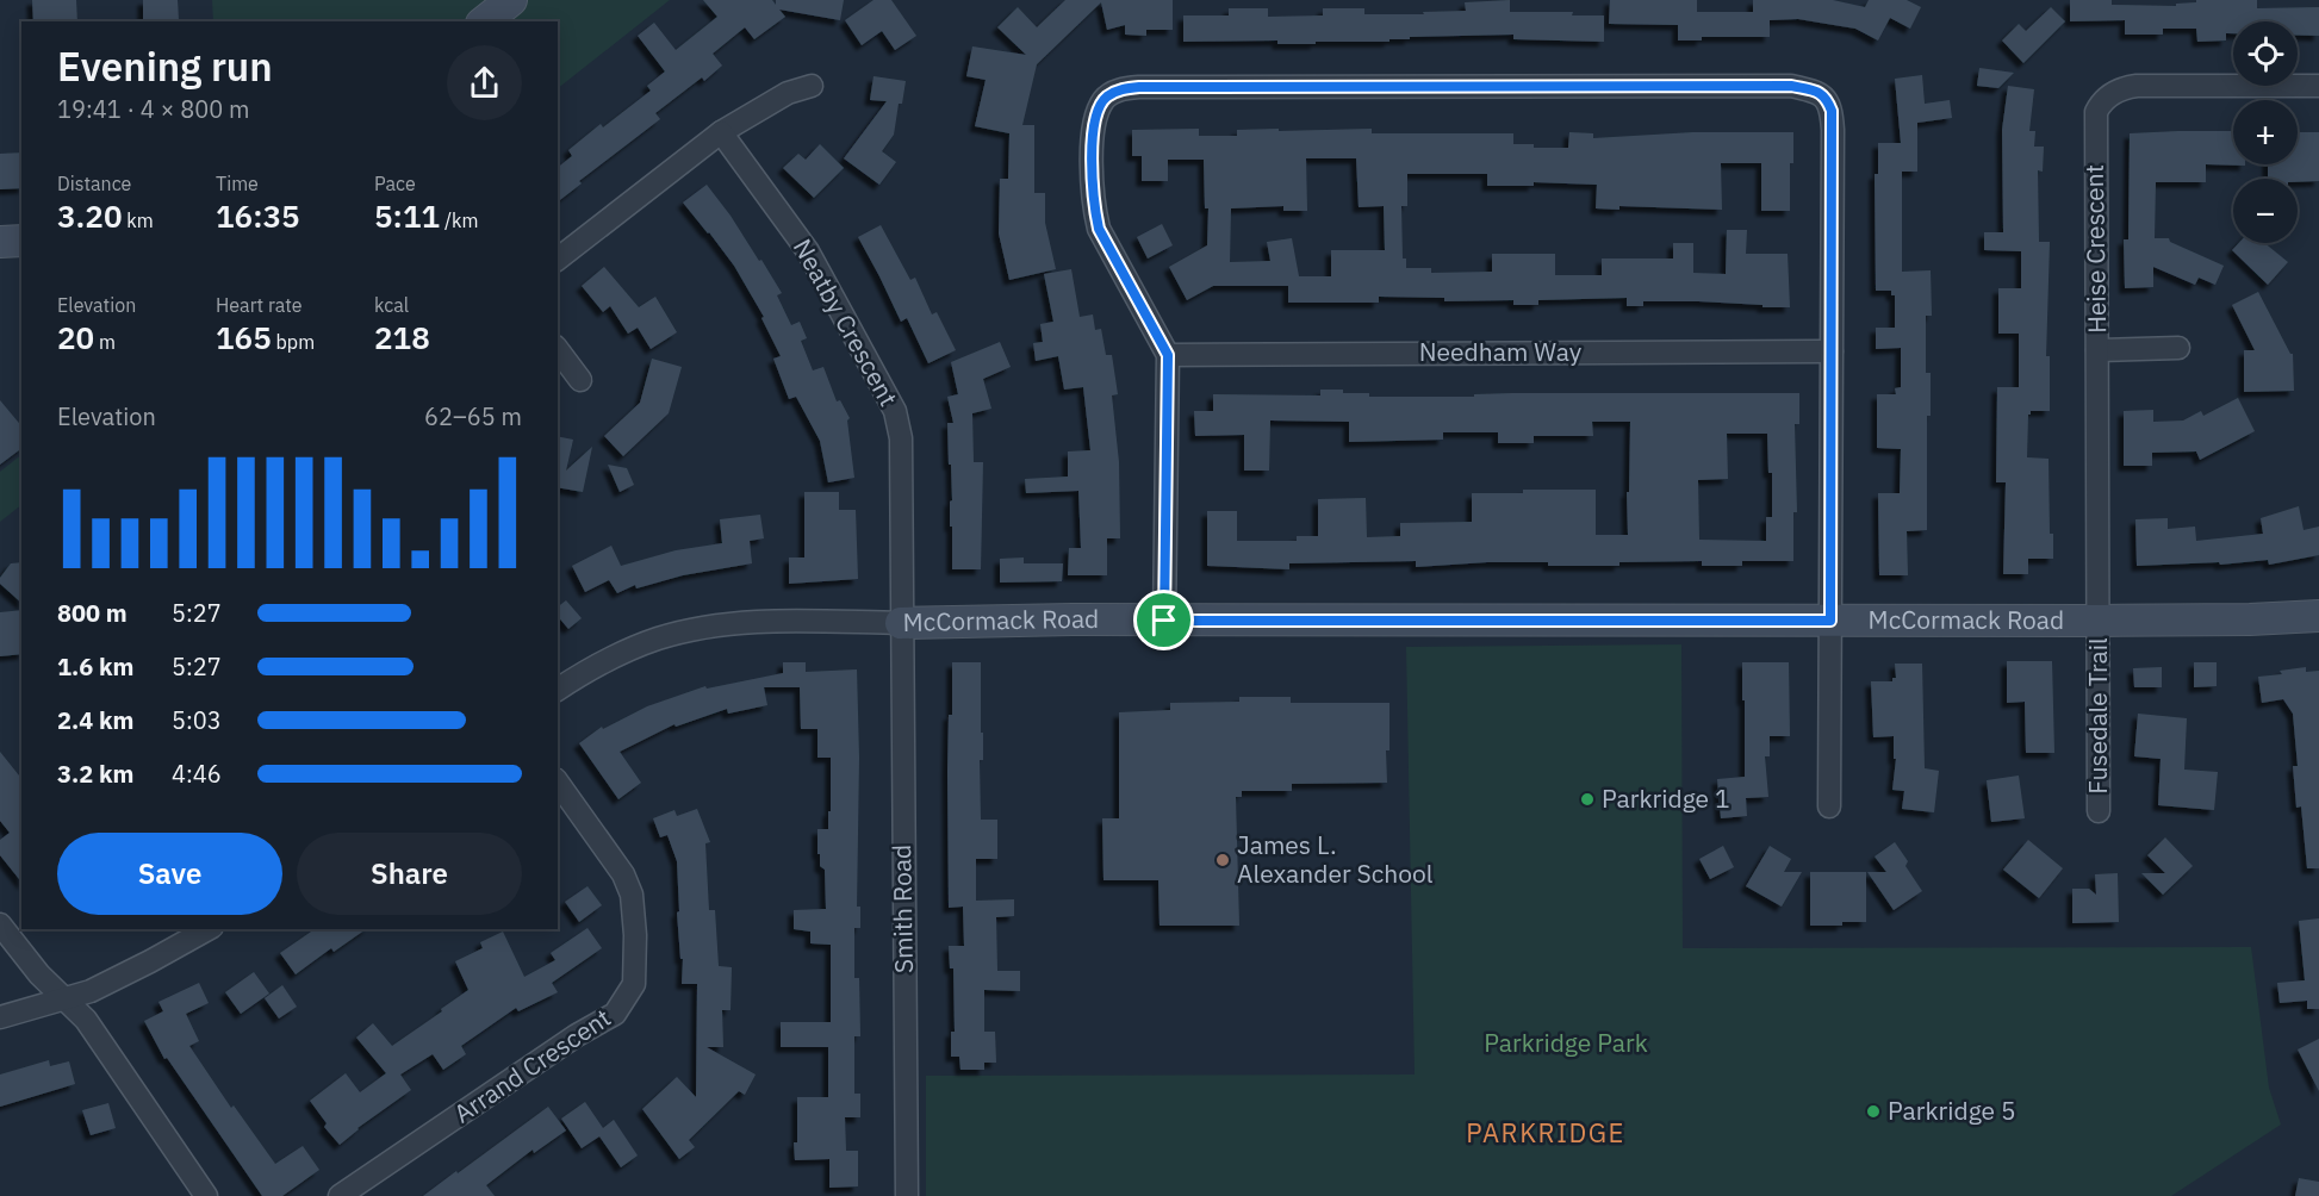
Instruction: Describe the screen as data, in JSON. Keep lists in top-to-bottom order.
{
  "streets": {
    "street": [
      "Heise Crescent",
      "Neatby Crescent",
      "Needham Way",
      "McCormack Road",
      "Fusedale Trail",
      "Smith Road",
      "Arrand Crescent"
    ]
  },
  "crossings": [
    ["Heise Crescent", "McCormack Road"],
    ["Heise Crescent", "Fusedale Trail"],
    ["Neatby Crescent", "McCormack Road"],
    ["Neatby Crescent", "Smith Road"],
    ["McCormack Road", "Fusedale Trail"],
    ["McCormack Road", "Smith Road"]
  ],
  "districts": ["PARKRIDGE"],
  "parks": ["Parkridge Park"],
  "places": ["Parkridge 1", "James L. Alexander School", "Parkridge 5"],
  "page": {
    "map_buttons": ["+", "−"],
    "heading": ["Evening run", "19:41 · 4 × 800 m"],
    "stats": [
      ["Distance", "3.20 km"],
      ["Time", "16:35"],
      ["Pace", "5:11 /km"],
      ["Elevation", "20 m"],
      ["Heart rate", "165 bpm"],
      ["kcal", "218"]
    ],
    "chart": ["Elevation", "62–65 m"],
    "list": [
      {
        "name": "800 m",
        "note": "5:27"
      },
      {
        "name": "1.6 km",
        "note": "5:27"
      },
      {
        "name": "2.4 km",
        "note": "5:03"
      },
      {
        "name": "3.2 km",
        "note": "4:46"
      }
    ],
    "buttons": ["Save", "Share"]
  }
}
